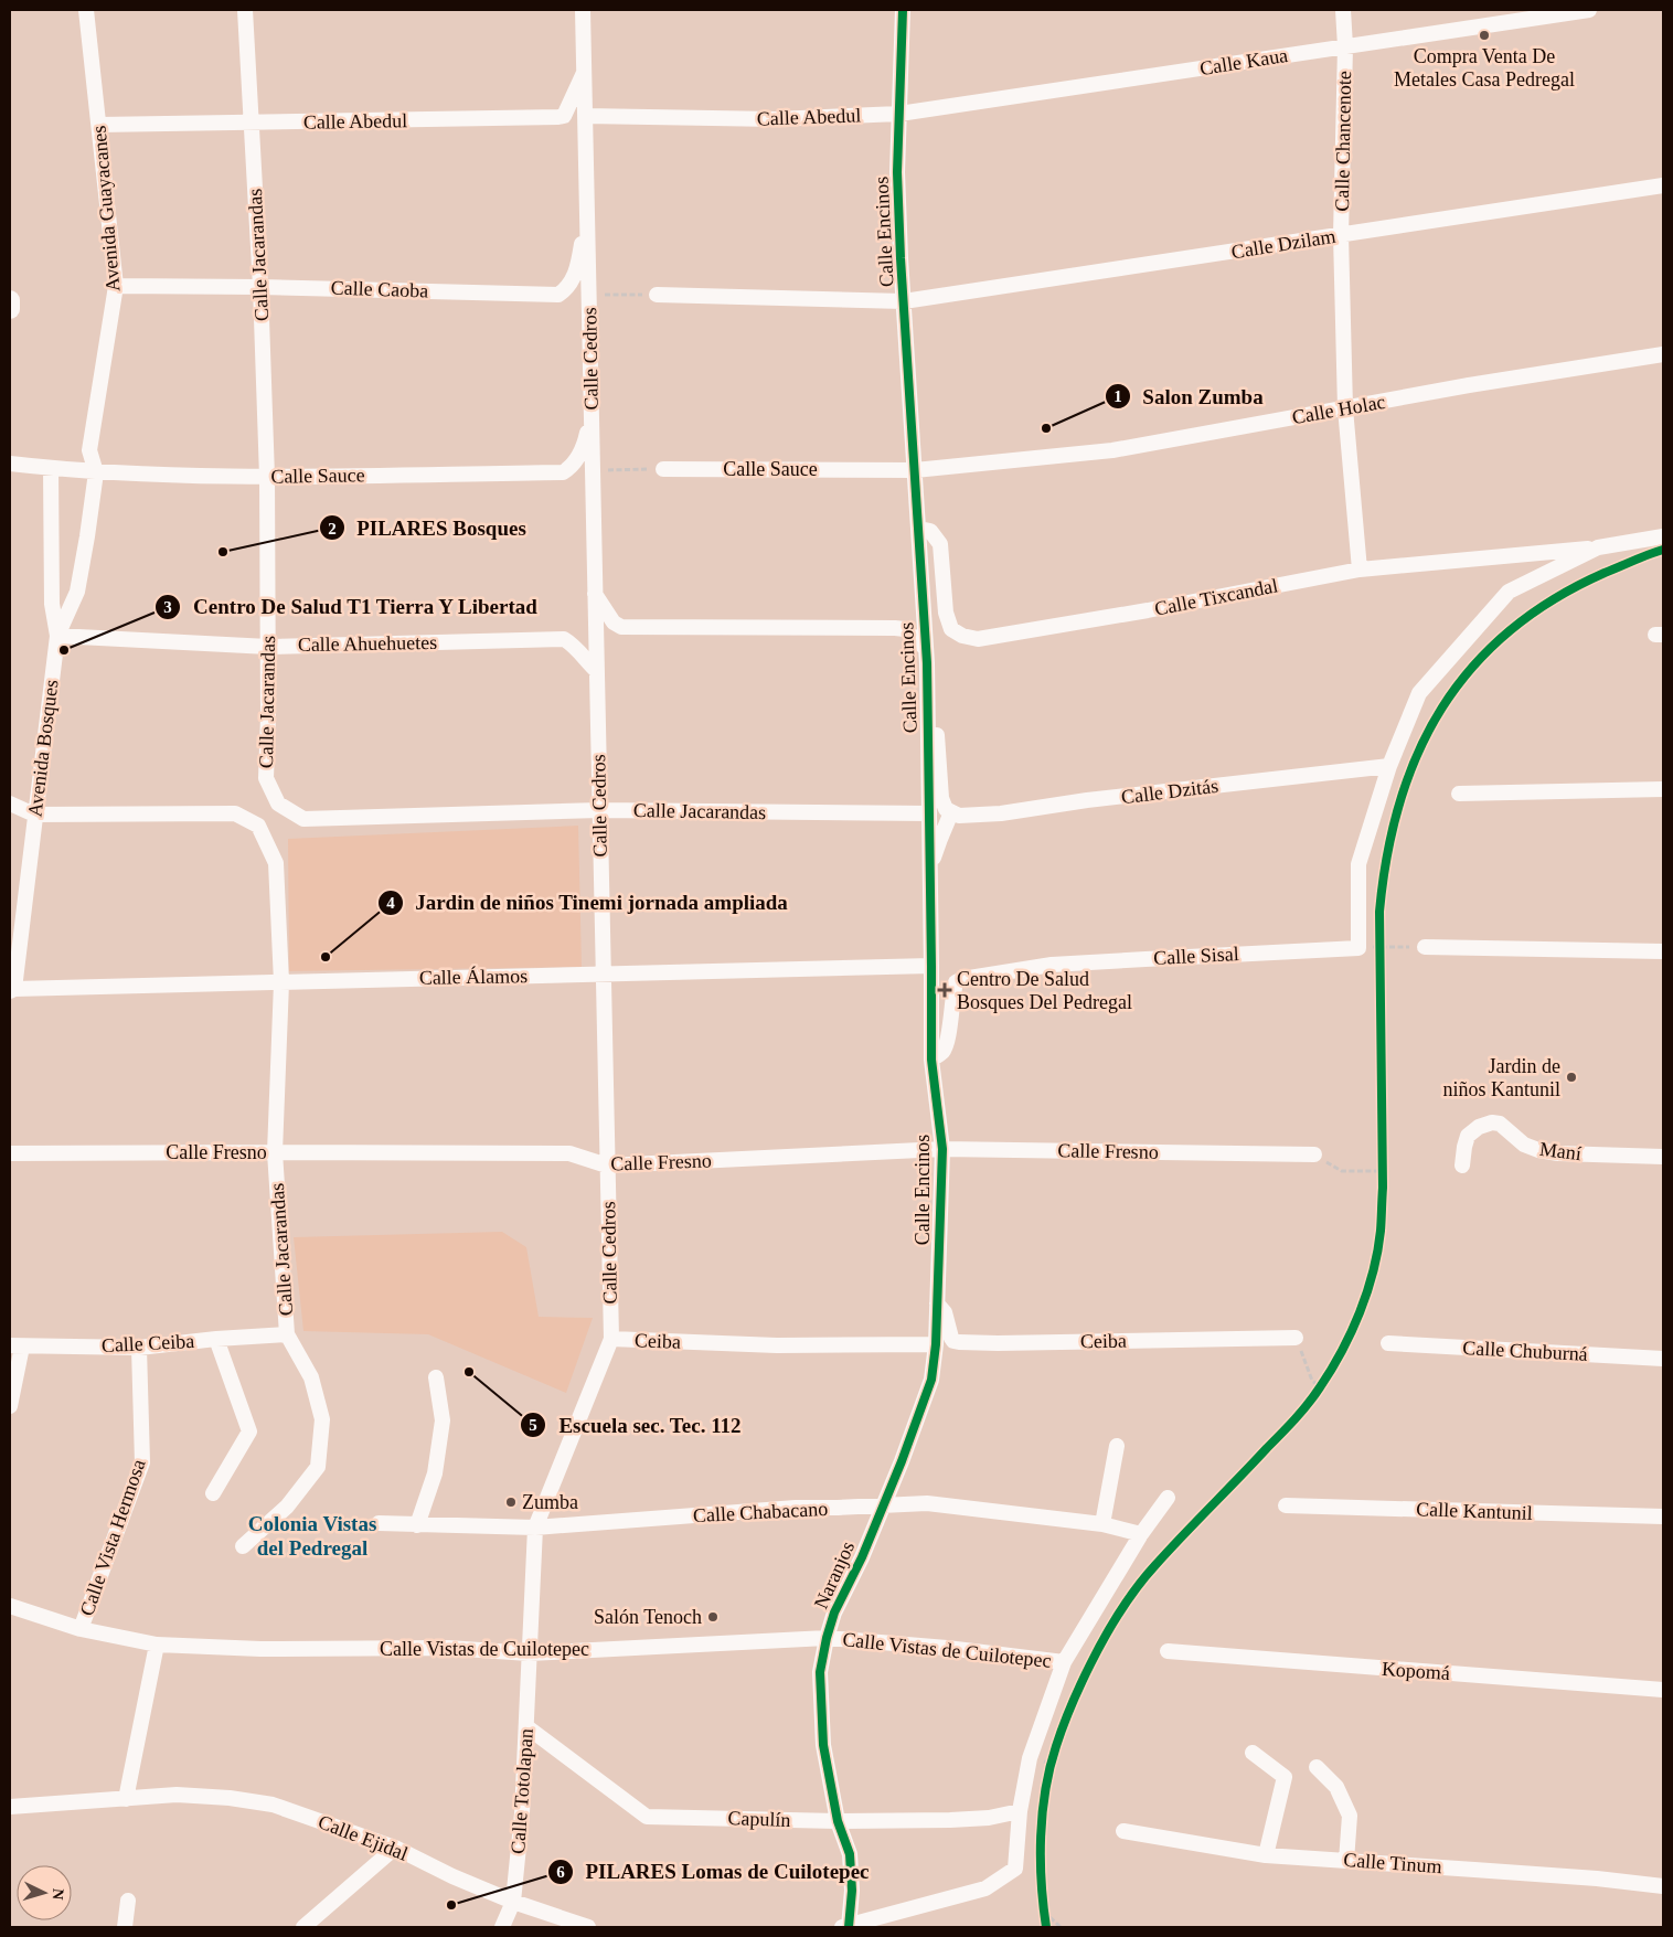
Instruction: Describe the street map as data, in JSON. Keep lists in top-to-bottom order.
{
  "streets": {
    "street": [
      "Calle Kaua",
      "Calle Abedul",
      "Calle Chancenote",
      "Avenida Guayacanes",
      "Calle Encinos",
      "Calle Dzilam",
      "Calle Jacarandas",
      "Calle Caoba",
      "Calle Cedros",
      "Calle Holac",
      "Calle Sauce",
      "Calle Tixcandal",
      "Calle Ahuehuetes",
      "Avenida Bosques",
      "Calle Dzitás",
      "Calle Sisal",
      "Calle Álamos",
      "Calle Fresno",
      "Maní",
      "Ceiba",
      "Calle Ceiba",
      "Calle Chuburná",
      "Calle Kantunil",
      "Calle Chabacano",
      "Calle Vista Hermosa",
      "Naranjos",
      "Calle Vistas de Cuilotepec",
      "Kopomá",
      "Calle Totolapan",
      "Capulín",
      "Calle Ejidal",
      "Calle Tinum"
    ]
  },
  "crossings": [
    ["Calle Kaua", "Calle Abedul"],
    ["Calle Kaua", "Calle Chancenote"],
    ["Calle Kaua", "Calle Encinos"],
    ["Calle Abedul", "Avenida Guayacanes"],
    ["Calle Abedul", "Calle Encinos"],
    ["Calle Abedul", "Calle Jacarandas"],
    ["Calle Abedul", "Calle Cedros"],
    ["Calle Chancenote", "Calle Dzilam"],
    ["Calle Chancenote", "Calle Holac"],
    ["Calle Chancenote", "Calle Tixcandal"],
    ["Avenida Guayacanes", "Calle Caoba"],
    ["Avenida Guayacanes", "Calle Sauce"],
    ["Calle Encinos", "Calle Dzilam"],
    ["Calle Encinos", "Calle Jacarandas"],
    ["Calle Encinos", "Calle Holac"],
    ["Calle Encinos", "Calle Sauce"],
    ["Calle Encinos", "Calle Tixcandal"],
    ["Calle Encinos", "Calle Sisal"],
    ["Calle Encinos", "Calle Álamos"],
    ["Calle Encinos", "Calle Fresno"],
    ["Calle Encinos", "Ceiba"],
    ["Calle Encinos", "Naranjos"],
    ["Calle Jacarandas", "Calle Caoba"],
    ["Calle Jacarandas", "Calle Cedros"],
    ["Calle Jacarandas", "Calle Sauce"],
    ["Calle Jacarandas", "Calle Ahuehuetes"],
    ["Calle Jacarandas", "Avenida Bosques"],
    ["Calle Jacarandas", "Calle Álamos"],
    ["Calle Jacarandas", "Calle Fresno"],
    ["Calle Jacarandas", "Calle Ceiba"],
    ["Calle Caoba", "Calle Cedros"],
    ["Calle Cedros", "Calle Sauce"],
    ["Calle Cedros", "Calle Ahuehuetes"],
    ["Calle Cedros", "Calle Álamos"],
    ["Calle Cedros", "Calle Fresno"],
    ["Calle Cedros", "Ceiba"],
    ["Calle Cedros", "Calle Chabacano"],
    ["Calle Cedros", "Calle Vistas de Cuilotepec"],
    ["Calle Cedros", "Calle Totolapan"],
    ["Calle Holac", "Calle Sauce"],
    ["Calle Sauce", "Avenida Bosques"],
    ["Calle Ahuehuetes", "Avenida Bosques"],
    ["Avenida Bosques", "Calle Álamos"],
    ["Calle Dzitás", "Calle Sisal"],
    ["Ceiba", "Naranjos"],
    ["Calle Ceiba", "Calle Vista Hermosa"],
    ["Calle Chabacano", "Naranjos"],
    ["Calle Vista Hermosa", "Calle Vistas de Cuilotepec"],
    ["Naranjos", "Calle Vistas de Cuilotepec"],
    ["Naranjos", "Capulín"],
    ["Calle Vistas de Cuilotepec", "Calle Totolapan"],
    ["Calle Totolapan", "Capulín"],
    ["Calle Totolapan", "Calle Ejidal"]
  ],
  "districts": ["Colonia Vistas del Pedregal"],
  "places": {
    "other": [
      "Compra Venta De Metales Casa Pedregal",
      "Salon Zumba",
      "PILARES Bosques",
      "Centro De Salud T1 Tierra Y Libertad",
      "Jardin de niños Tinemi jornada ampliada",
      "Jardin de niños Kantunil",
      "Escuela sec. Tec. 112",
      "Zumba",
      "Salón Tenoch",
      "PILARES Lomas de Cuilotepec"
    ],
    "health": ["Centro De Salud Bosques Del Pedregal"]
  },
  "north": "right"
}
